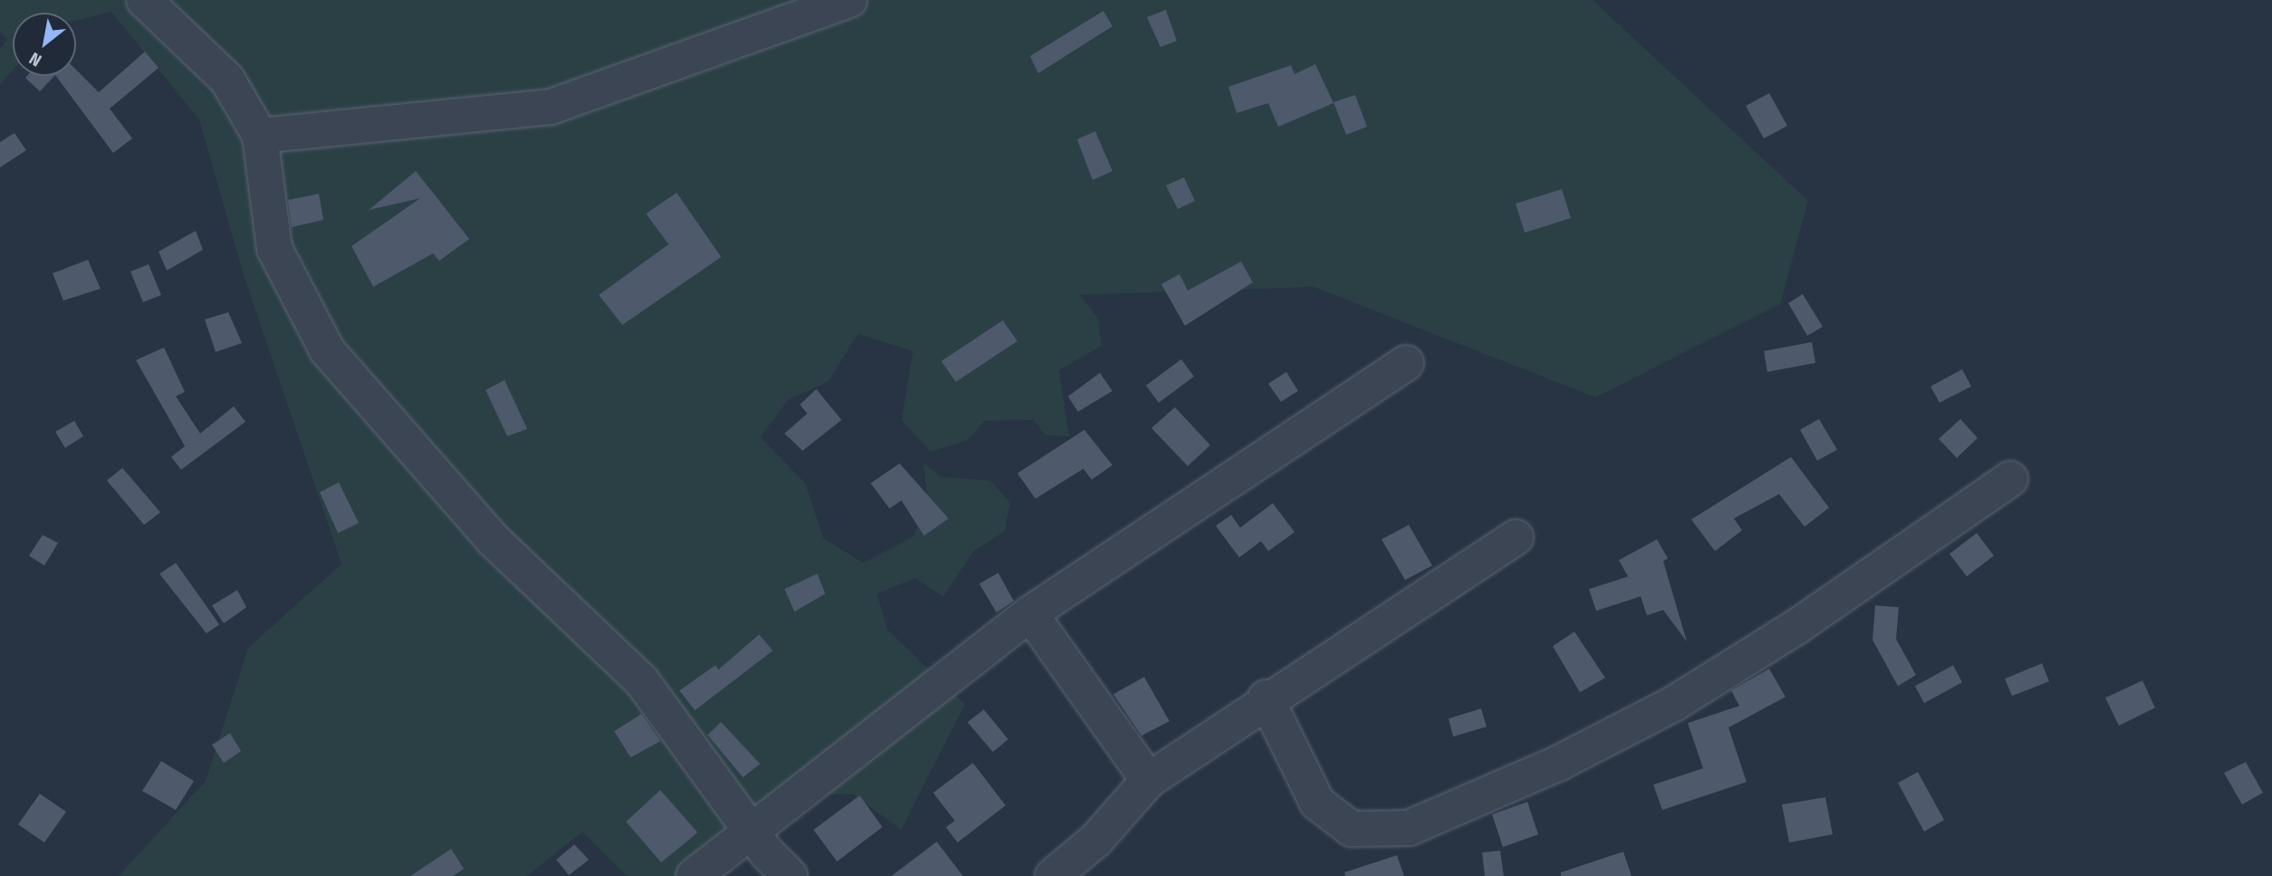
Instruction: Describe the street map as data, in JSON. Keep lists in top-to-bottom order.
{
  "north": "bottom left"
}
